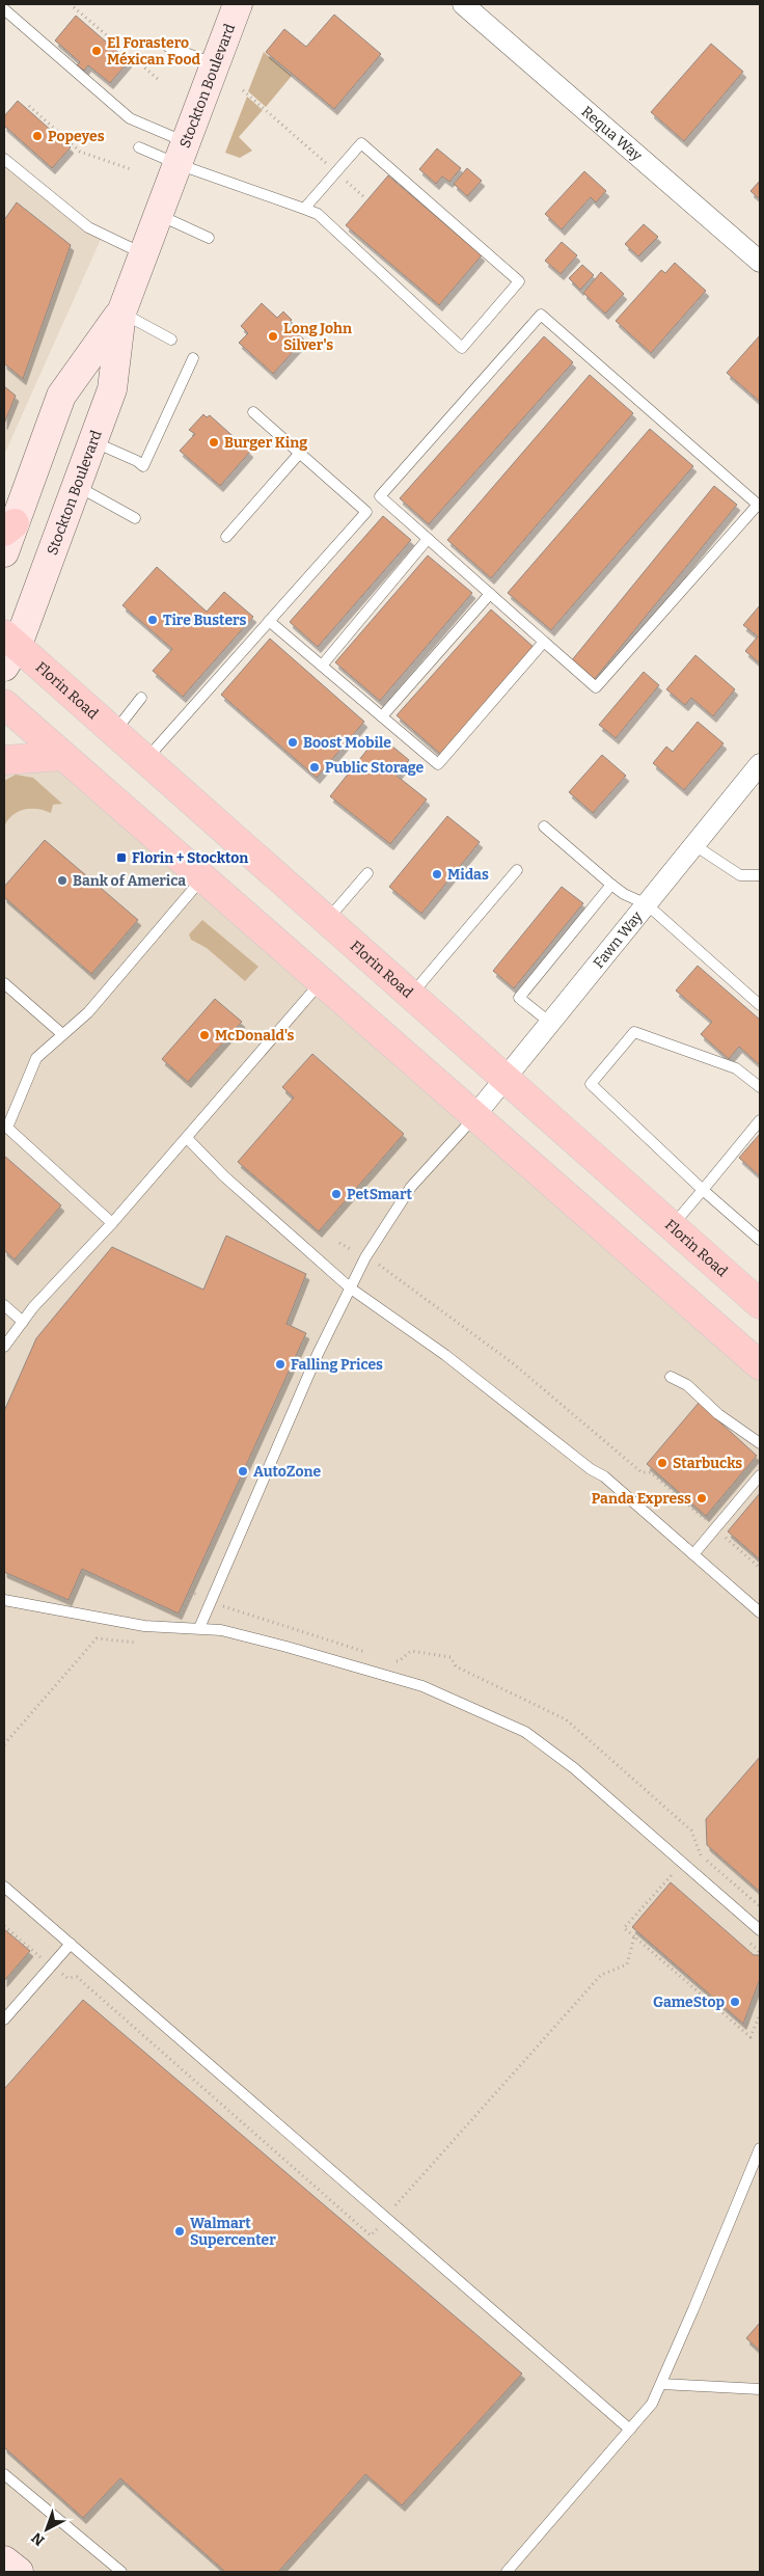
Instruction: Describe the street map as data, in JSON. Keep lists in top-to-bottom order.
{
  "streets": {
    "main road": ["Stockton Boulevard", "Florin Road"],
    "street": ["Requa Way", "Fawn Way"]
  },
  "crossings": [
    ["Stockton Boulevard", "Florin Road"],
    ["Florin Road", "Fawn Way"]
  ],
  "places": {
    "other": [
      "El Forastero Méxican Food",
      "Popeyes",
      "Long John Silver's",
      "Burger King",
      "Tire Busters",
      "Boost Mobile",
      "Public Storage",
      "Midas",
      "Bank of America",
      "McDonald's",
      "PetSmart",
      "Falling Prices",
      "Starbucks",
      "AutoZone",
      "Panda Express",
      "GameStop",
      "Walmart Supercenter"
    ],
    "transit": ["Florin + Stockton"]
  },
  "north": "bottom left"
}
